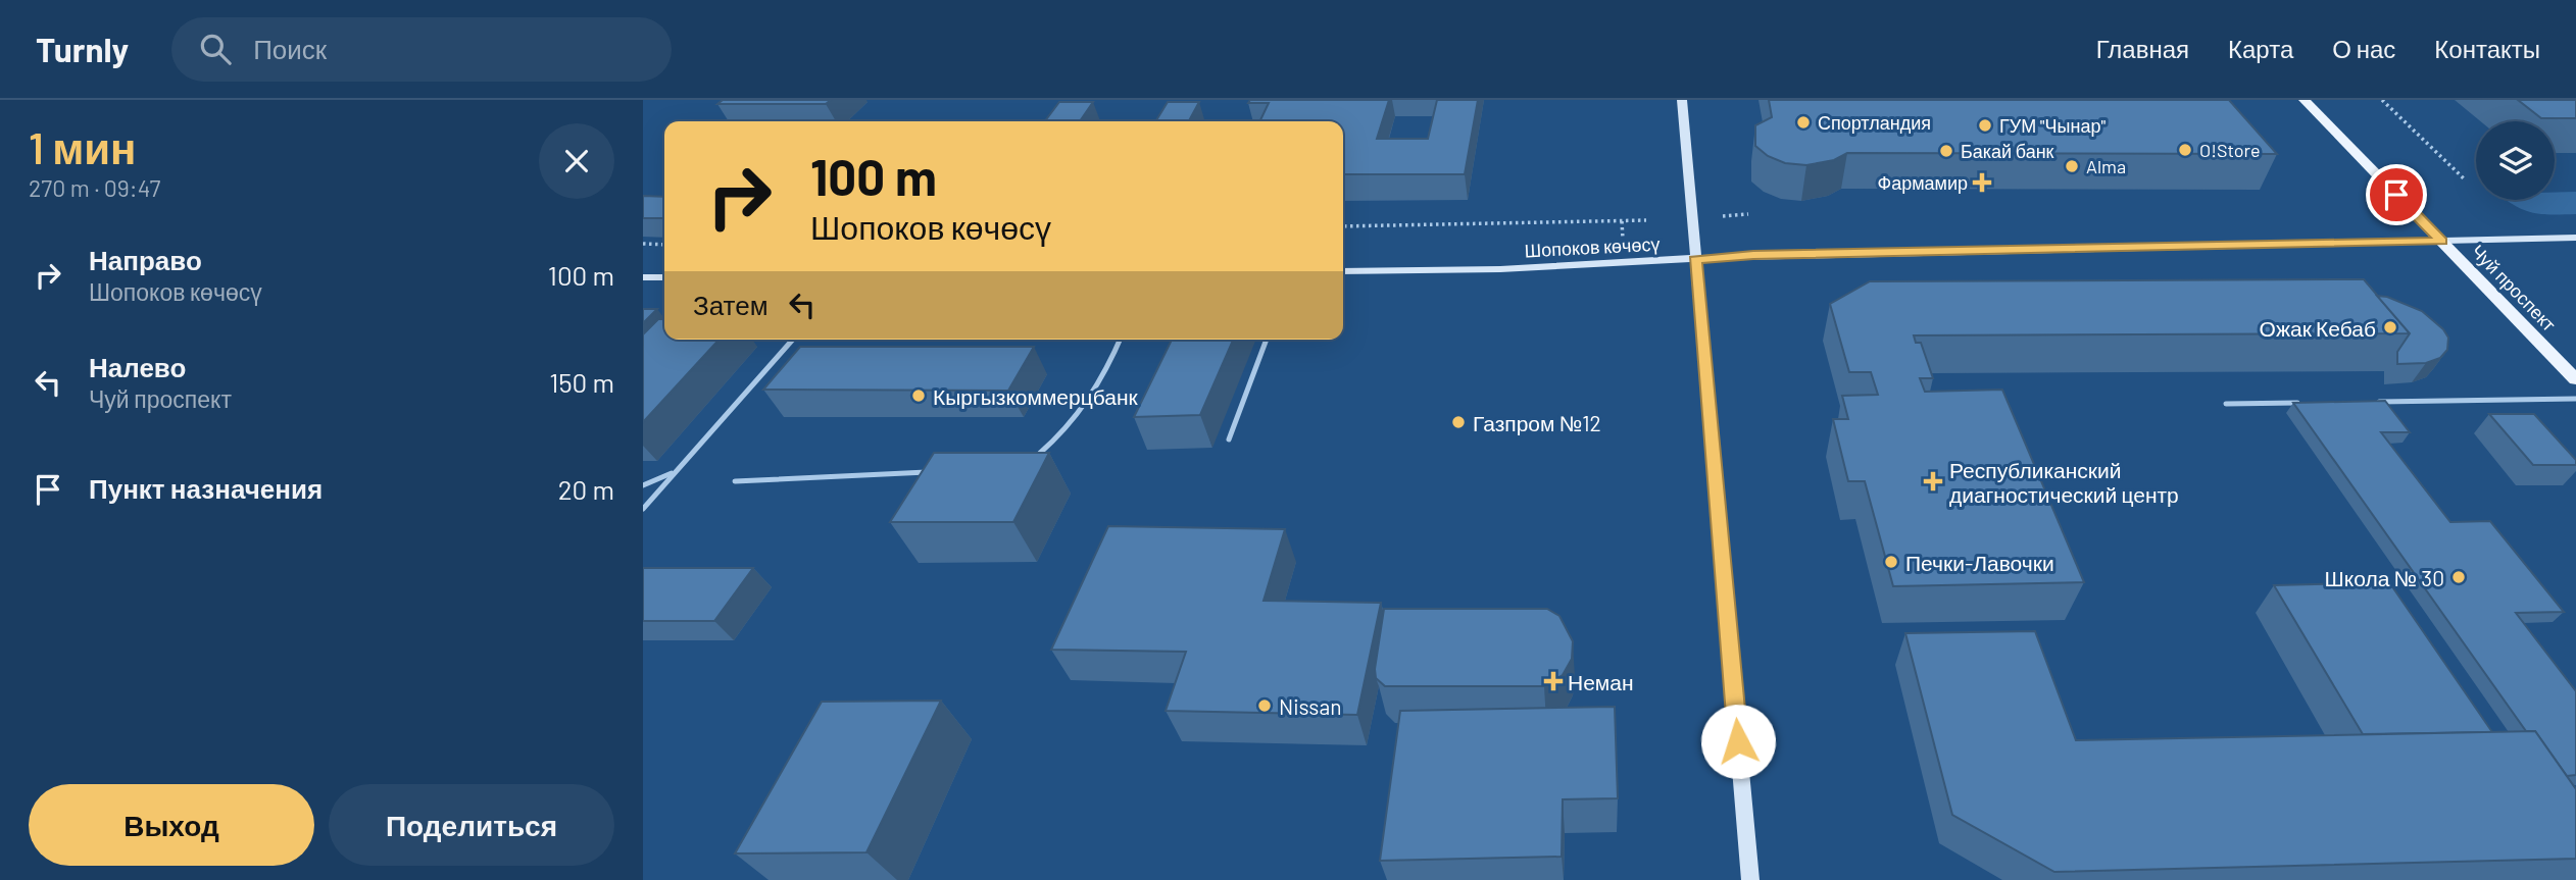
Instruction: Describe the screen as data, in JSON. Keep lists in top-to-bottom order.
{
  "streets": {
    "main road": ["Чуй проспект"],
    "street": ["Шопоков көчөсү"]
  },
  "crossings": [
    ["Шопоков көчөсү", "Чуй проспект"]
  ],
  "places": {
    "other": [
      "Спортландия",
      "ГУМ \"Чынар\"",
      "O!Store",
      "Бакай банк",
      "Alma",
      "Ожак Кебаб",
      "Кыргызкоммерцбанк",
      "Газпром №12",
      "Печки-Лавочки",
      "Школа № 30",
      "Nissan"
    ],
    "health": ["Фармамир", "Республиканский диагностический центр", "Неман"]
  },
  "page": {
    "header": "Turnly",
    "search": "Поиск",
    "nav": [
      "Главная",
      "Карта",
      "О нас",
      "Контакты"
    ],
    "heading": ["1 мин", "270 m · 09:47"],
    "turn": ["100 m", "Шопоков көчөсү"],
    "list": [
      {
        "name": "Направо",
        "note": "Шопоков көчөсү",
        "value": "100 m"
      },
      {
        "name": "Налево",
        "note": "Чуй проспект",
        "value": "150 m"
      },
      {
        "name": "Пункт назначения",
        "value": "20 m"
      }
    ],
    "then": "Затем",
    "buttons": ["Выход", "Поделиться"]
  }
}
